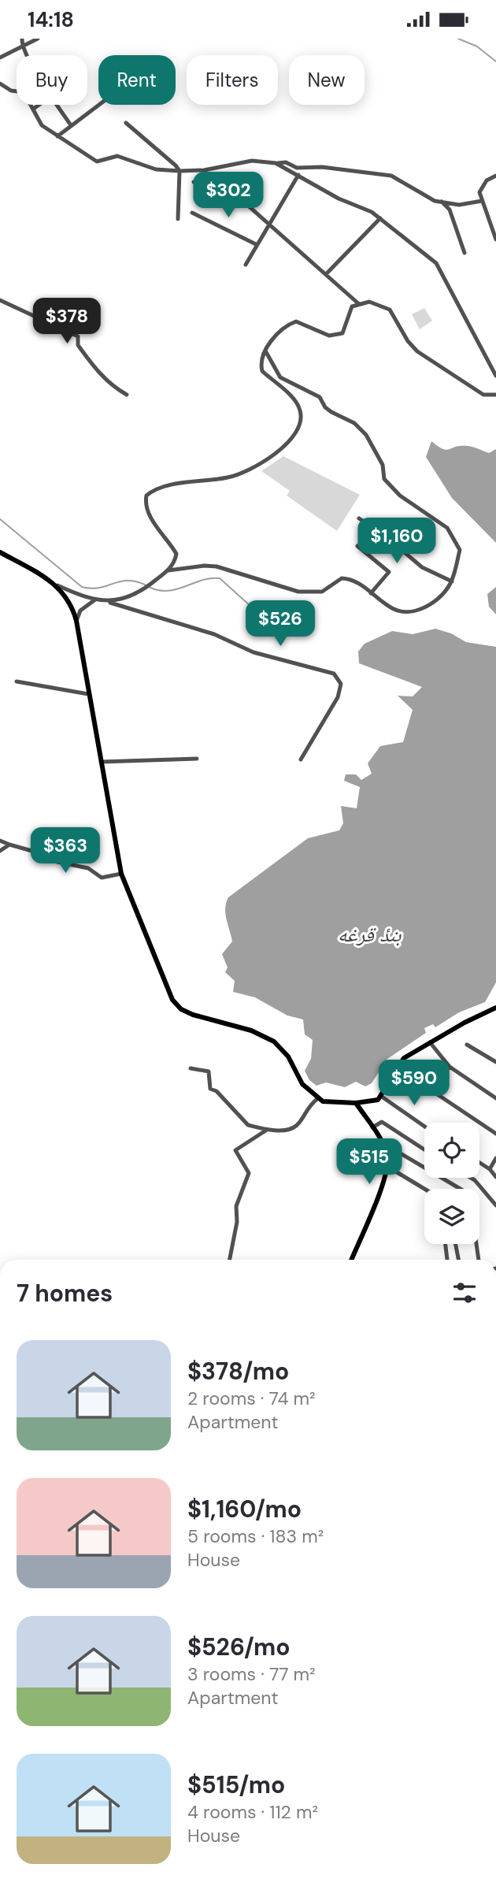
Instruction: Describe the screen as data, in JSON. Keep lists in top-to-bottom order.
{
  "water": ["بندٔ قرغه"],
  "page": {
    "status": "14:18",
    "chip": [
      "Buy",
      "Rent",
      "Filters",
      "New"
    ],
    "price": [
      "$302",
      "$378",
      "$1,160",
      "$526",
      "$363",
      "$590",
      "$515"
    ],
    "heading": "7 homes",
    "list": [
      {
        "name": "$378/mo",
        "note": "2 rooms · 74 m² · Apartment"
      },
      {
        "name": "$1,160/mo",
        "note": "5 rooms · 183 m² · House"
      },
      {
        "name": "$526/mo",
        "note": "3 rooms · 77 m² · Apartment"
      },
      {
        "name": "$515/mo",
        "note": "4 rooms · 112 m² · House"
      }
    ]
  }
}
